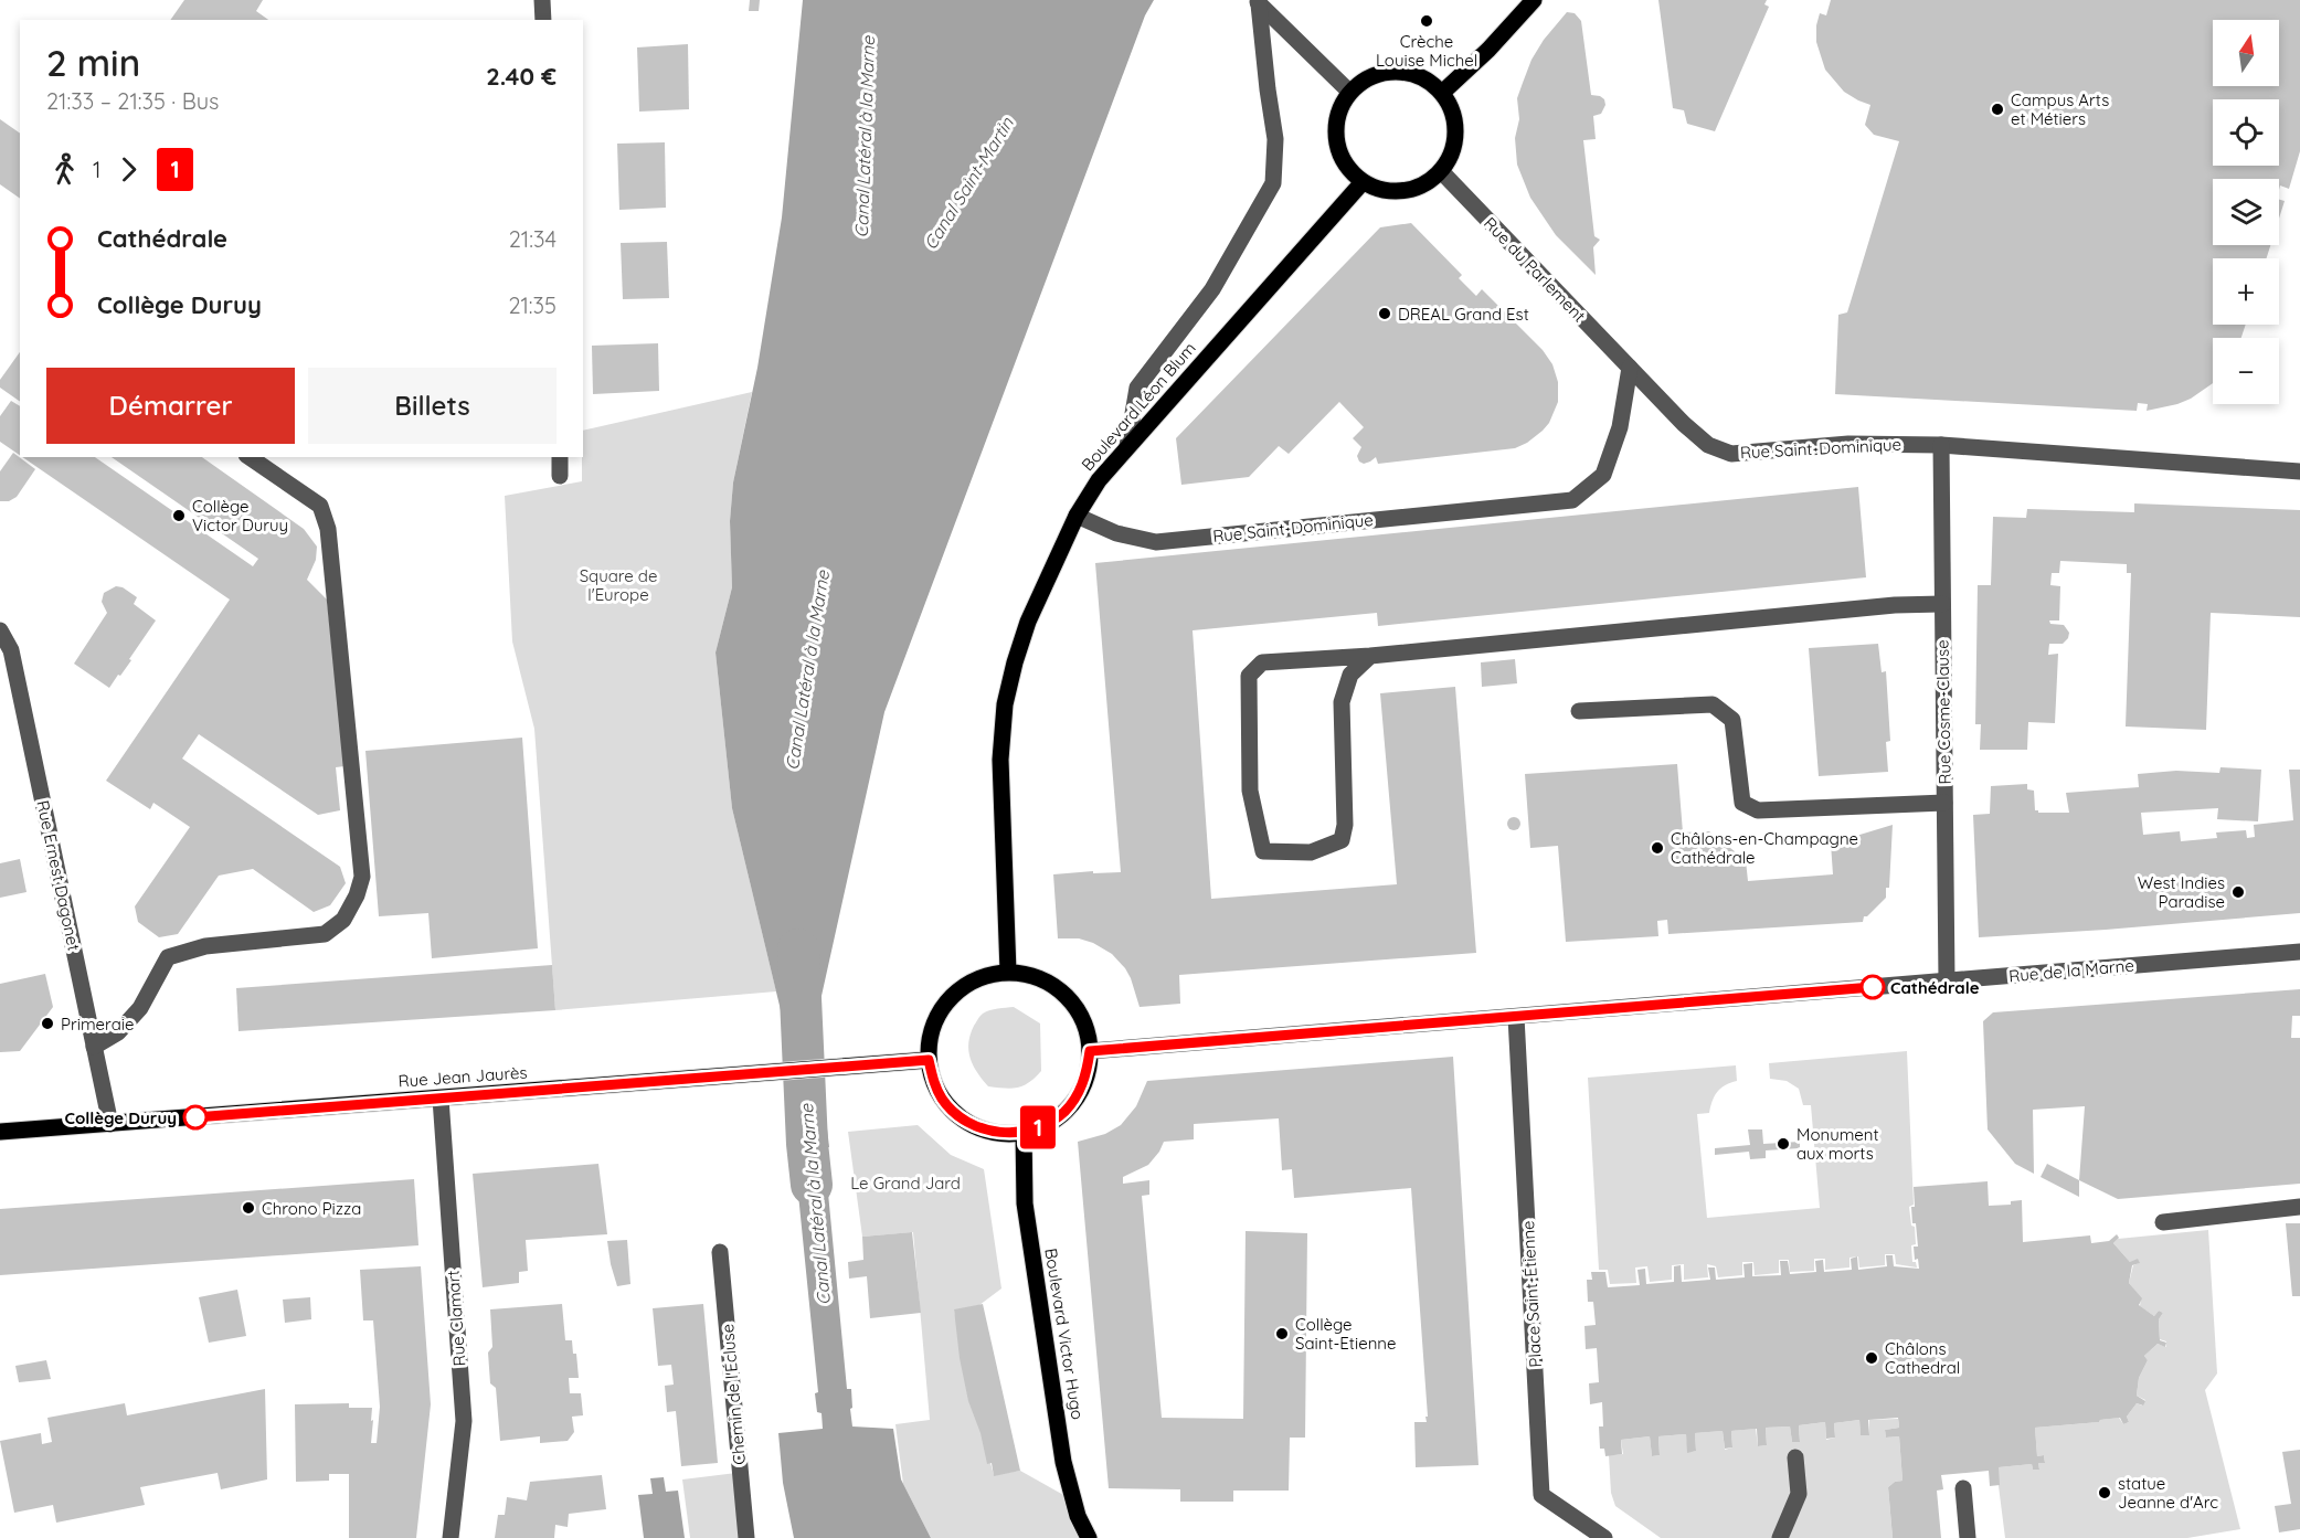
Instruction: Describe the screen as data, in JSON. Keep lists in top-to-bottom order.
{
  "streets": {
    "main road": ["Boulevard Léon Blum", "Rue Jean Jaurès", "Boulevard Victor Hugo"],
    "street": [
      "Rue du Parlement",
      "Rue Saint-Dominique",
      "Rue Cosme-Clause",
      "Rue Ernest Dagonet",
      "Rue de la Marne",
      "Place Saint-Étienne",
      "Rue Clamart",
      "Chemin de l'Écluse"
    ]
  },
  "crossings": [
    ["Rue du Parlement", "Boulevard Léon Blum"],
    ["Rue du Parlement", "Rue Saint-Dominique"],
    ["Boulevard Léon Blum", "Rue Saint-Dominique"],
    ["Boulevard Léon Blum", "Rue de la Marne"],
    ["Boulevard Léon Blum", "Rue Jean Jaurès"],
    ["Boulevard Léon Blum", "Boulevard Victor Hugo"],
    ["Rue Saint-Dominique", "Rue Cosme-Clause"],
    ["Rue Cosme-Clause", "Rue de la Marne"],
    ["Rue Ernest Dagonet", "Rue Jean Jaurès"],
    ["Rue de la Marne", "Rue Jean Jaurès"],
    ["Rue de la Marne", "Place Saint-Étienne"],
    ["Rue de la Marne", "Boulevard Victor Hugo"],
    ["Rue Jean Jaurès", "Rue Clamart"],
    ["Rue Jean Jaurès", "Boulevard Victor Hugo"]
  ],
  "water": ["Canal Latéral à la Marne", "Canal Saint-Martin"],
  "parks": ["Square de l'Europe", "Le Grand Jard"],
  "places": [
    "Crèche Louise Michel",
    "Campus Arts et Métiers",
    "DREAL Grand Est",
    "Collège Victor Duruy",
    "Châlons-en-Champagne Cathédrale",
    "West Indies Paradise",
    "Cathédrale",
    "Primeraie",
    "Collège Duruy",
    "Monument aux morts",
    "Chrono Pizza",
    "Collège Saint-Etienne",
    "Châlons Cathedral",
    "statue Jeanne d'Arc"
  ],
  "lines": ["bus line 1"],
  "north": "top",
  "page": {
    "on_map": "1",
    "map_buttons": ["+", "−"],
    "heading": ["2 min", "21:33 – 21:35 · Bus", "2.40 €"],
    "legs": ["1", "1"],
    "list": [
      {
        "name": "Cathédrale",
        "value": "21:34"
      },
      {
        "name": "Collège Duruy",
        "value": "21:35"
      }
    ],
    "buttons": ["Démarrer", "Billets"]
  }
}
